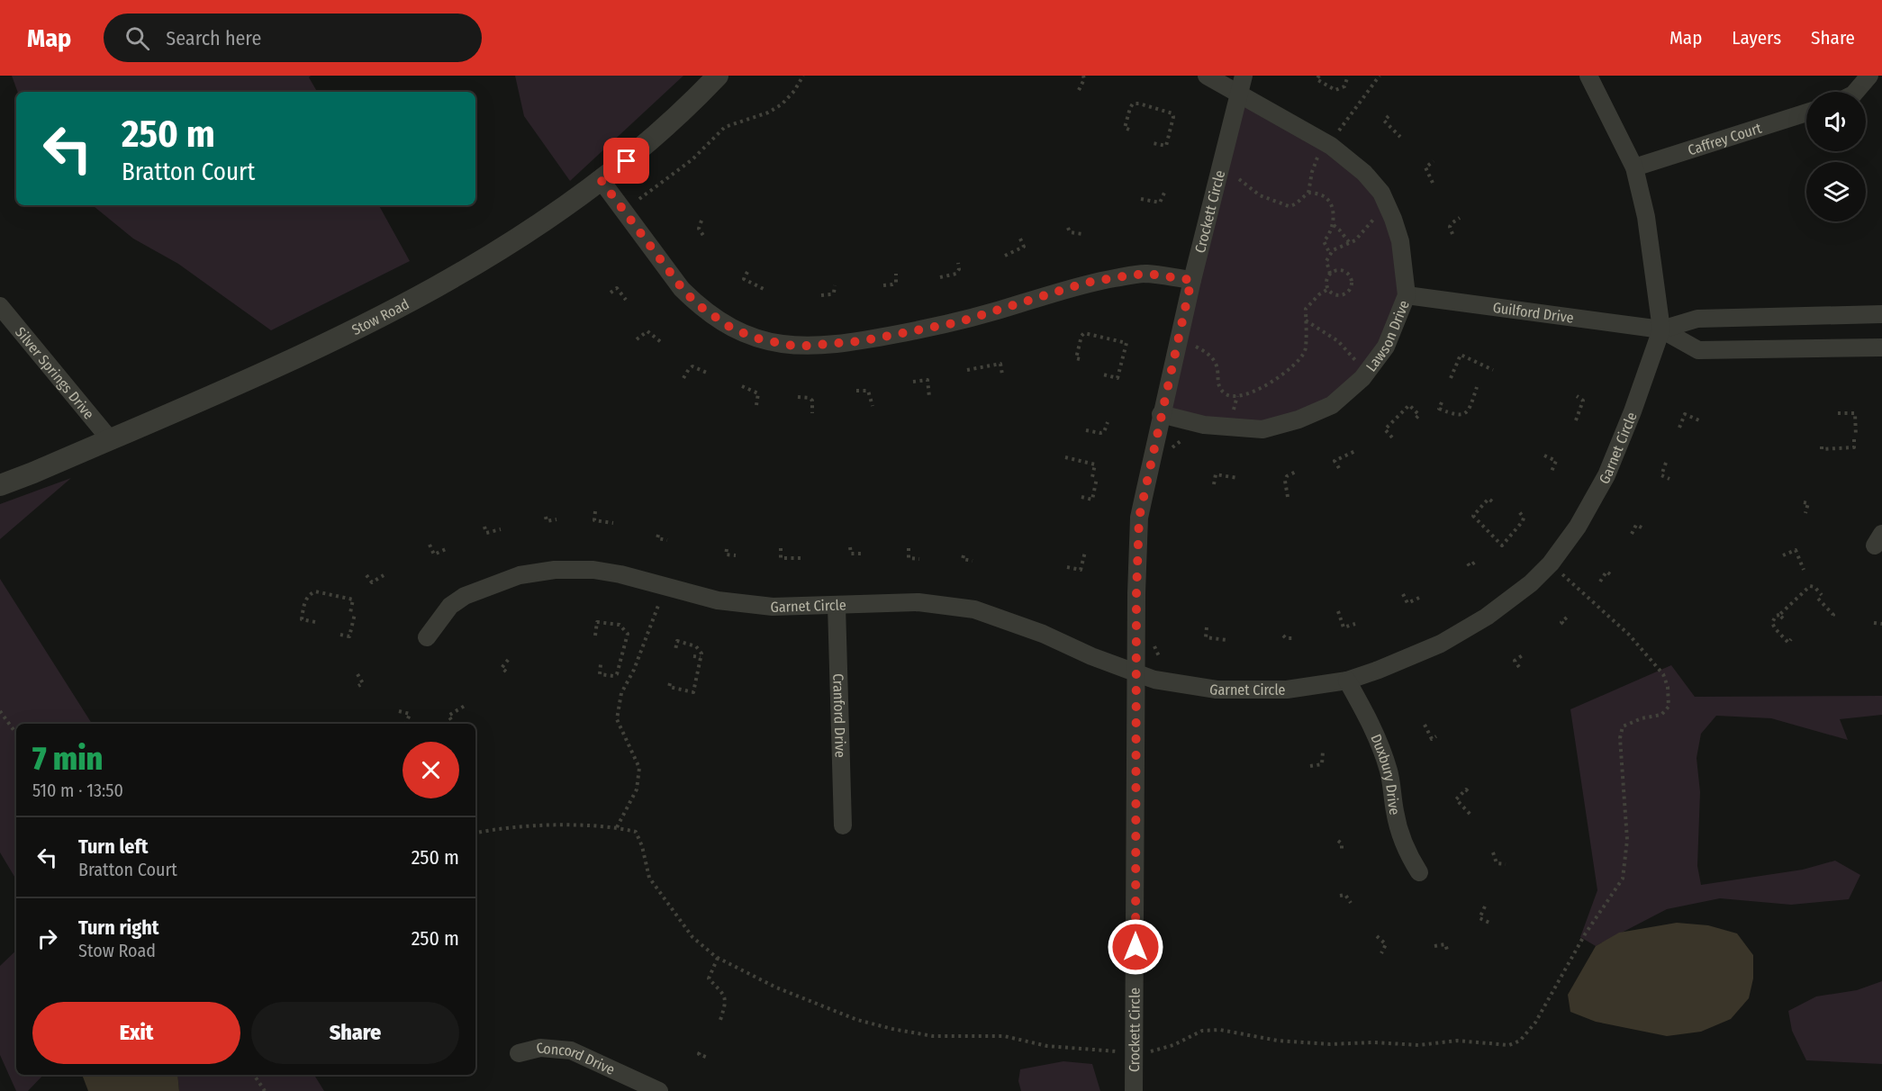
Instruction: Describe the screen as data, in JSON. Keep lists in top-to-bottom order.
{
  "streets": {
    "street": [
      "Caffrey Court",
      "Crockett Circle",
      "Guilford Drive",
      "Stow Road",
      "Lawson Drive",
      "Silver Springs Drive",
      "Garnet Circle",
      "Cranford Drive",
      "Duxbury Drive",
      "Concord Drive"
    ]
  },
  "crossings": [
    ["Caffrey Court", "Garnet Circle"],
    ["Crockett Circle", "Lawson Drive"],
    ["Crockett Circle", "Garnet Circle"],
    ["Guilford Drive", "Lawson Drive"],
    ["Guilford Drive", "Garnet Circle"],
    ["Stow Road", "Silver Springs Drive"],
    ["Garnet Circle", "Cranford Drive"],
    ["Garnet Circle", "Duxbury Drive"]
  ],
  "page": {
    "header": "Map",
    "search": "Search here",
    "nav": ["Map", "Layers", "Share"],
    "turn": ["250 m", "Bratton Court"],
    "heading": ["7 min", "510 m · 13:50"],
    "list": [
      {
        "name": "Turn left",
        "note": "Bratton Court",
        "value": "250 m"
      },
      {
        "name": "Turn right",
        "note": "Stow Road",
        "value": "250 m"
      }
    ],
    "buttons": ["Exit", "Share"]
  }
}
